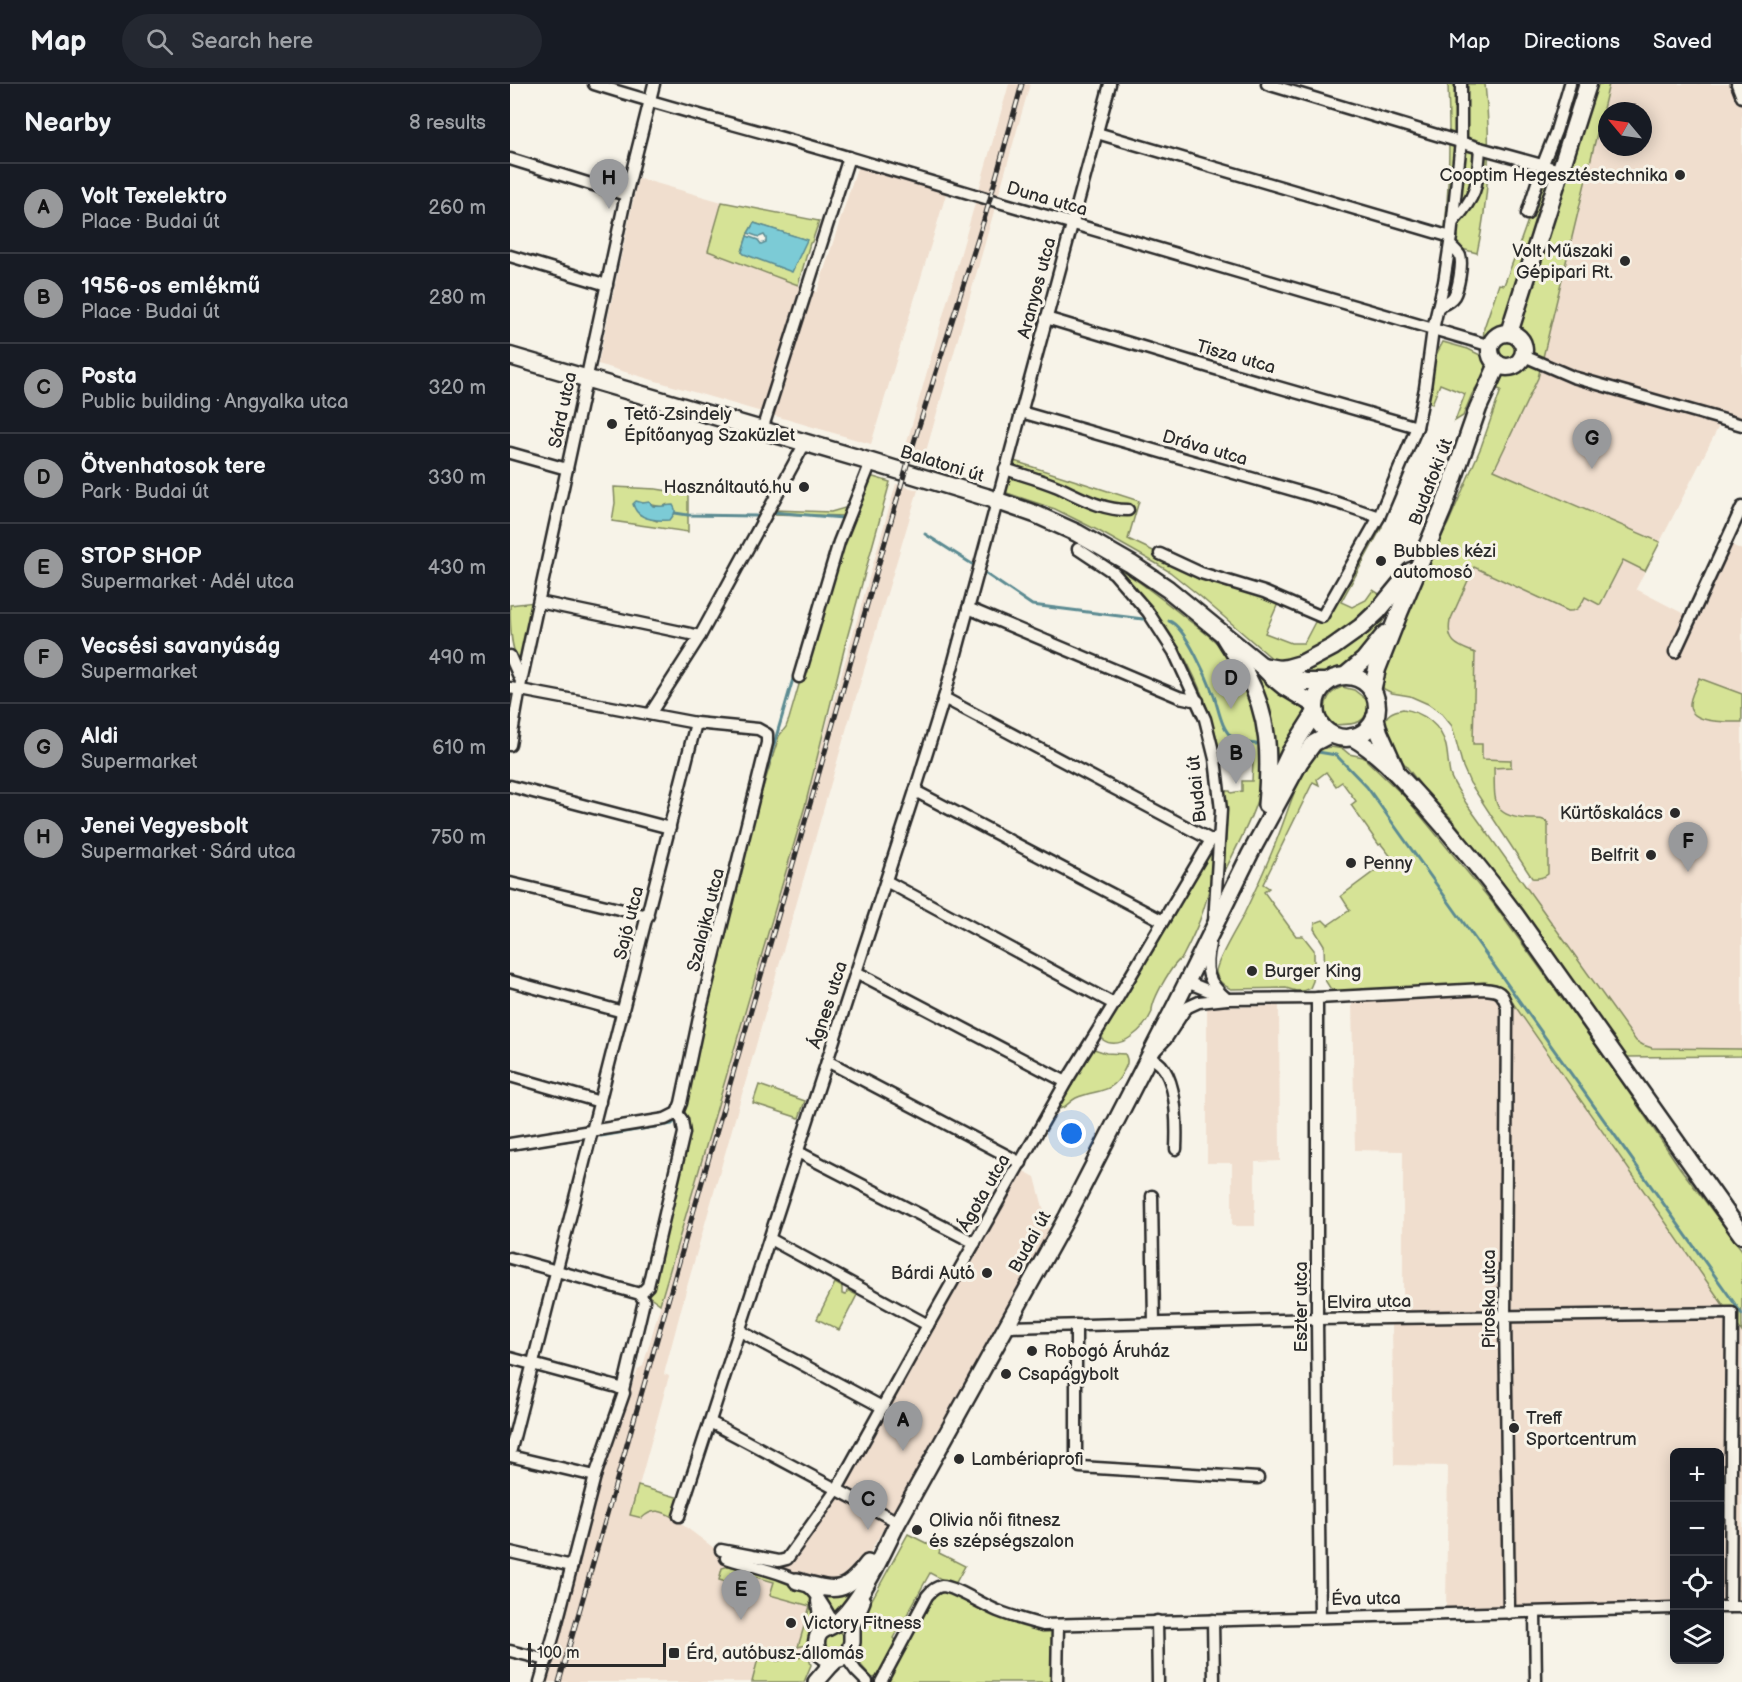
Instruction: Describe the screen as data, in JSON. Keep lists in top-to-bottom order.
{
  "streets": {
    "main road": ["Balatoni út", "Budafoki út", "Budai út"],
    "street": [
      "Duna utca",
      "Aranyos utca",
      "Tisza utca",
      "Sárd utca",
      "Dráva utca",
      "Szalajka utca",
      "Sajó utca",
      "Ágnes utca",
      "Ágota utca",
      "Piroska utca",
      "Elvira utca",
      "Eszter utca",
      "Éva utca"
    ]
  },
  "crossings": [
    ["Duna utca", "Aranyos utca"],
    ["Duna utca", "Sárd utca"],
    ["Duna utca", "Budafoki út"],
    ["Aranyos utca", "Tisza utca"],
    ["Aranyos utca", "Dráva utca"],
    ["Aranyos utca", "Balatoni út"],
    ["Aranyos utca", "Ágnes utca"],
    ["Sárd utca", "Balatoni út"],
    ["Balatoni út", "Budafoki út"],
    ["Balatoni út", "Budai út"],
    ["Balatoni út", "Ágnes utca"],
    ["Budafoki út", "Budai út"],
    ["Budai út", "Ágota utca"],
    ["Budai út", "Elvira utca"],
    ["Szalajka utca", "Sajó utca"],
    ["Piroska utca", "Elvira utca"],
    ["Piroska utca", "Eszter utca"],
    ["Piroska utca", "Éva utca"],
    ["Elvira utca", "Eszter utca"],
    ["Eszter utca", "Éva utca"]
  ],
  "places": {
    "other": [
      "Cooptim Hegesztéstechnika",
      "Volt Műszaki Gépipari Rt.",
      "Tető-Zsindely Építőanyag Szaküzlet",
      "Használtautó.hu",
      "Bubbles kézi automosó",
      "Kürtőskalács",
      "Belfrit",
      "Penny",
      "Burger King",
      "Bárdi Autó",
      "Robogó Áruház",
      "Csapágybolt",
      "Treff Sportcentrum",
      "Lambériaprofi",
      "Olivia női fitnesz és szépségszalon",
      "Victory Fitness"
    ],
    "transit": ["Érd, autóbusz-állomás"]
  },
  "scale_bar": "100 m",
  "north": "top left",
  "page": {
    "header": "Map",
    "search": "Search here",
    "nav": ["Map", "Directions", "Saved"],
    "heading": ["Nearby", "8 results"],
    "pins": [
      "H",
      "G",
      "D",
      "B",
      "F",
      "A",
      "C",
      "E"
    ],
    "list": [
      {
        "mark": "A",
        "name": "Volt Texelektro",
        "note": "Place · Budai út",
        "value": "260 m"
      },
      {
        "mark": "B",
        "name": "1956-os emlékmű",
        "note": "Place · Budai út",
        "value": "280 m"
      },
      {
        "mark": "C",
        "name": "Posta",
        "note": "Public building · Angyalka utca",
        "value": "320 m"
      },
      {
        "mark": "D",
        "name": "Ötvenhatosok tere",
        "note": "Park · Budai út",
        "value": "330 m"
      },
      {
        "mark": "E",
        "name": "STOP SHOP",
        "note": "Supermarket · Adél utca",
        "value": "430 m"
      },
      {
        "mark": "F",
        "name": "Vecsési savanyúság",
        "note": "Supermarket",
        "value": "490 m"
      },
      {
        "mark": "G",
        "name": "Aldi",
        "note": "Supermarket",
        "value": "610 m"
      },
      {
        "mark": "H",
        "name": "Jenei Vegyesbolt",
        "note": "Supermarket · Sárd utca",
        "value": "750 m"
      }
    ],
    "map_buttons": ["+", "−"],
    "scale": "100 m"
  }
}
